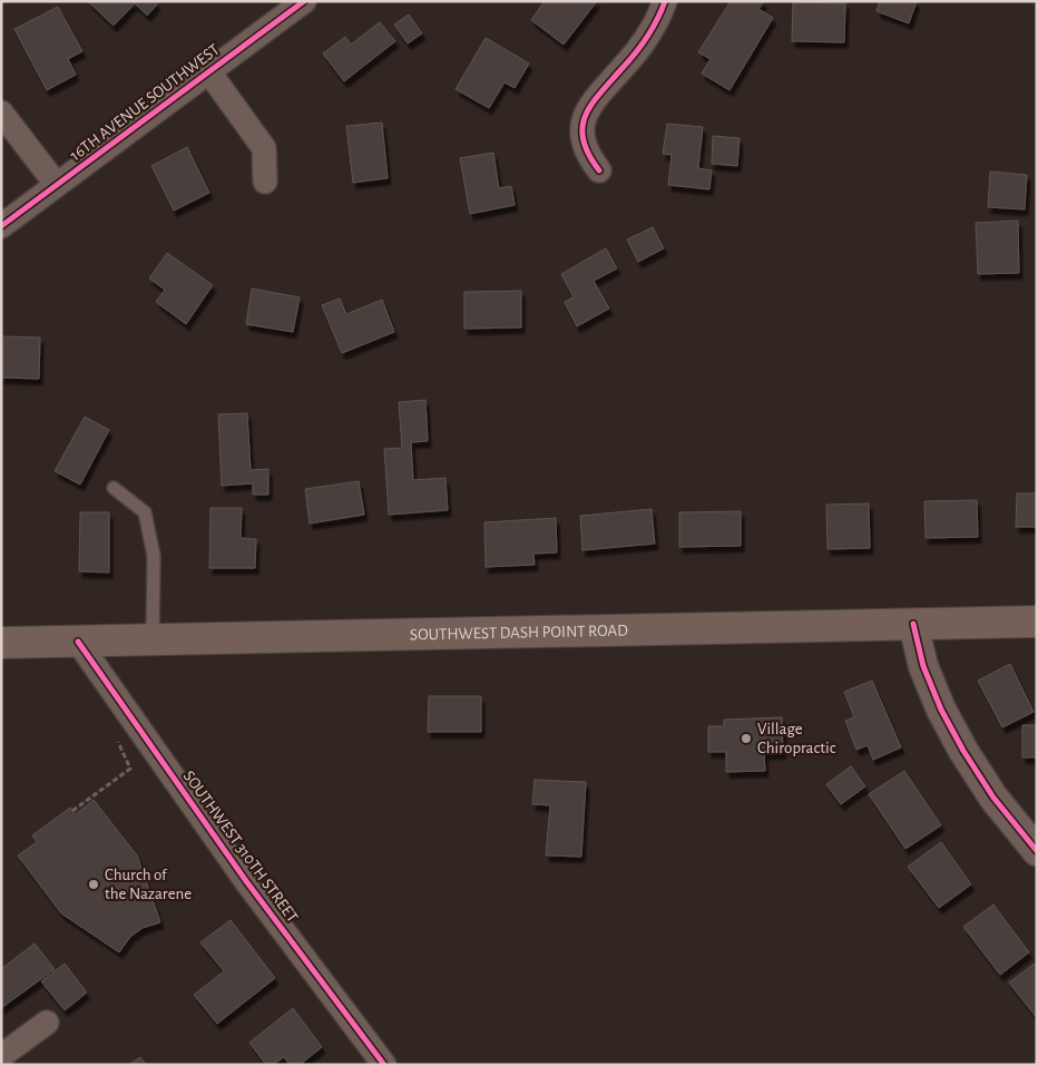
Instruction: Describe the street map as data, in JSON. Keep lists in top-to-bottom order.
{
  "streets": {
    "main road": ["SOUTHWEST DASH POINT ROAD"],
    "street": ["16TH AVENUE SOUTHWEST", "SOUTHWEST 310TH STREET"]
  },
  "crossings": [
    ["SOUTHWEST DASH POINT ROAD", "SOUTHWEST 310TH STREET"]
  ],
  "places": ["Village Chiropractic", "Church of the Nazarene"]
}
